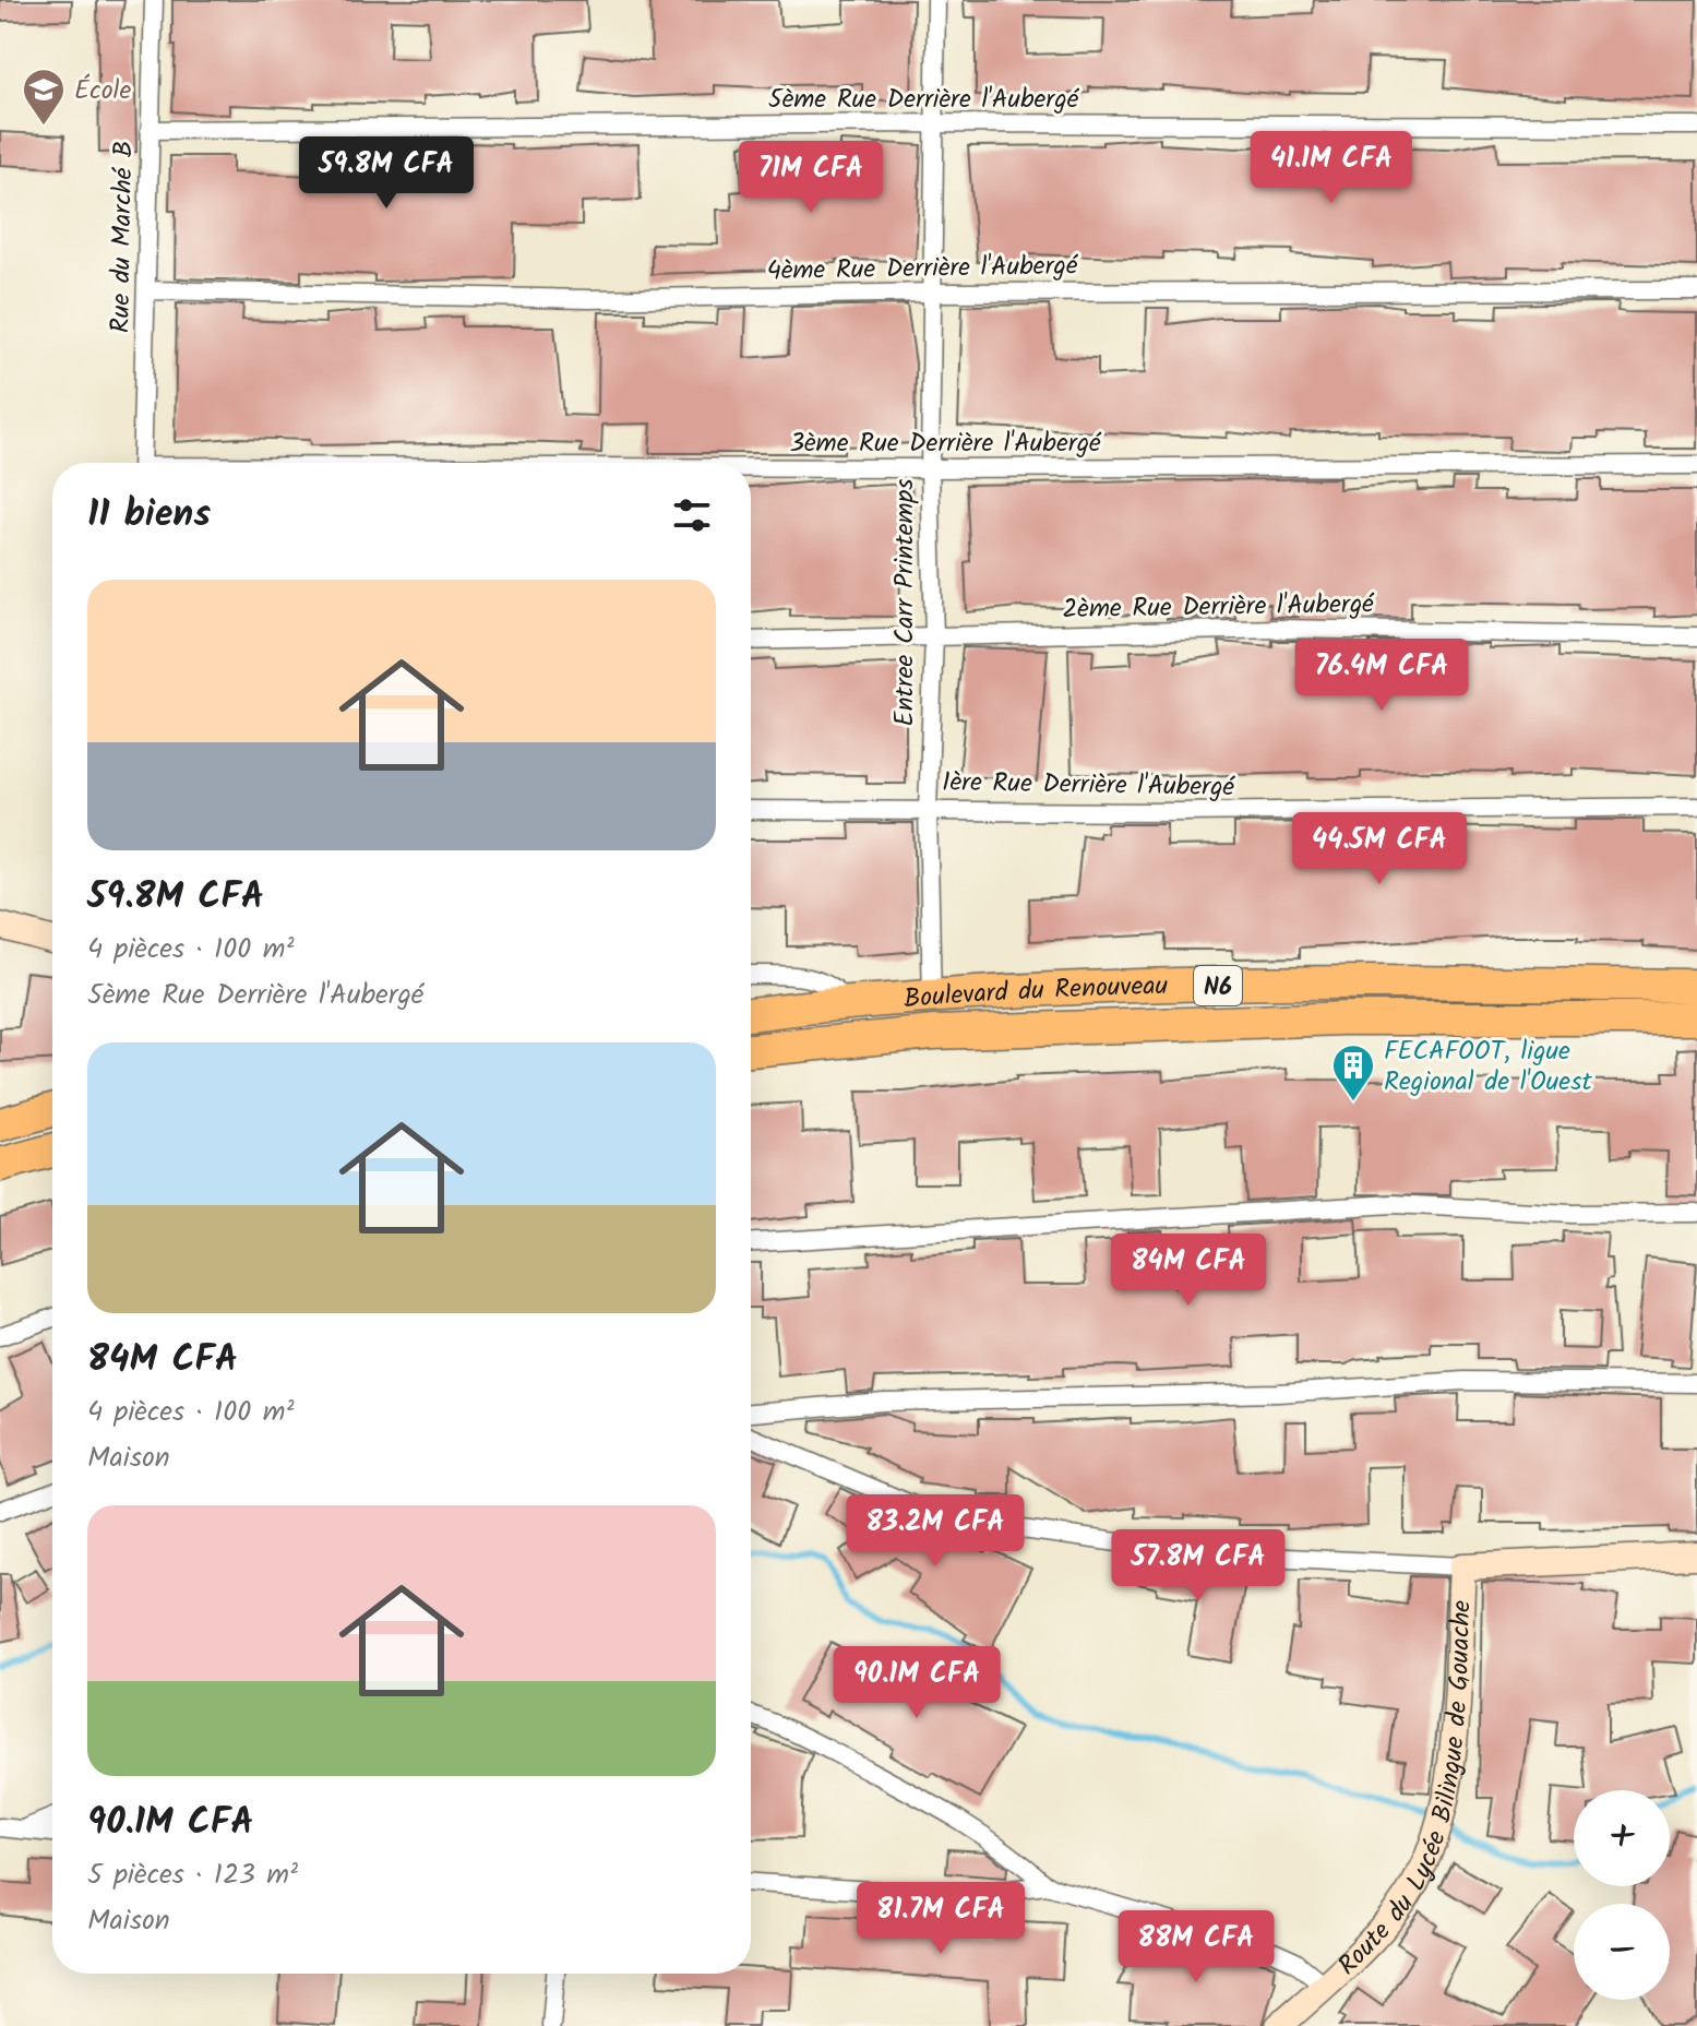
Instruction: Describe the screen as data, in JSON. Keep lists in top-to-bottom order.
{
  "streets": {
    "highway": ["N6", "Boulevard du Renouveau"],
    "street": [
      "5ème Rue Derrière l'Aubergé",
      "Rue du Marché B",
      "4ème Rue Derrière l'Aubergé",
      "3ème Rue Derrière l'Aubergé",
      "Entree Carr Printemps",
      "2ème Rue Derrière l'Aubergé",
      "1ère Rue Derrière l'Aubergé",
      "Route du Lycée Bilingue de Gouache"
    ]
  },
  "crossings": [
    ["5ème Rue Derrière l'Aubergé", "Rue du Marché B"],
    ["5ème Rue Derrière l'Aubergé", "Entree Carr Printemps"],
    ["Rue du Marché B", "4ème Rue Derrière l'Aubergé"],
    ["4ème Rue Derrière l'Aubergé", "Entree Carr Printemps"],
    ["3ème Rue Derrière l'Aubergé", "Entree Carr Printemps"],
    ["Entree Carr Printemps", "2ème Rue Derrière l'Aubergé"],
    ["Entree Carr Printemps", "1ère Rue Derrière l'Aubergé"],
    ["Entree Carr Printemps", "Boulevard du Renouveau"]
  ],
  "places": {
    "school or university": ["École"],
    "building": ["FECAFOOT, ligue Regional de l'Ouest"]
  },
  "page": {
    "price": [
      "41.1M CFA",
      "59.8M CFA",
      "71M CFA",
      "76.4M CFA",
      "44.5M CFA",
      "84M CFA",
      "83.2M CFA",
      "57.8M CFA",
      "90.1M CFA",
      "81.7M CFA",
      "88M CFA"
    ],
    "heading": "11 biens",
    "list": [
      {
        "name": "59.8M CFA",
        "note": "4 pièces · 100 m² · 5ème Rue Derrière l'Aubergé"
      },
      {
        "name": "84M CFA",
        "note": "4 pièces · 100 m² · Maison"
      },
      {
        "name": "90.1M CFA",
        "note": "5 pièces · 123 m² · Maison"
      }
    ],
    "map_buttons": ["+", "−"]
  }
}
